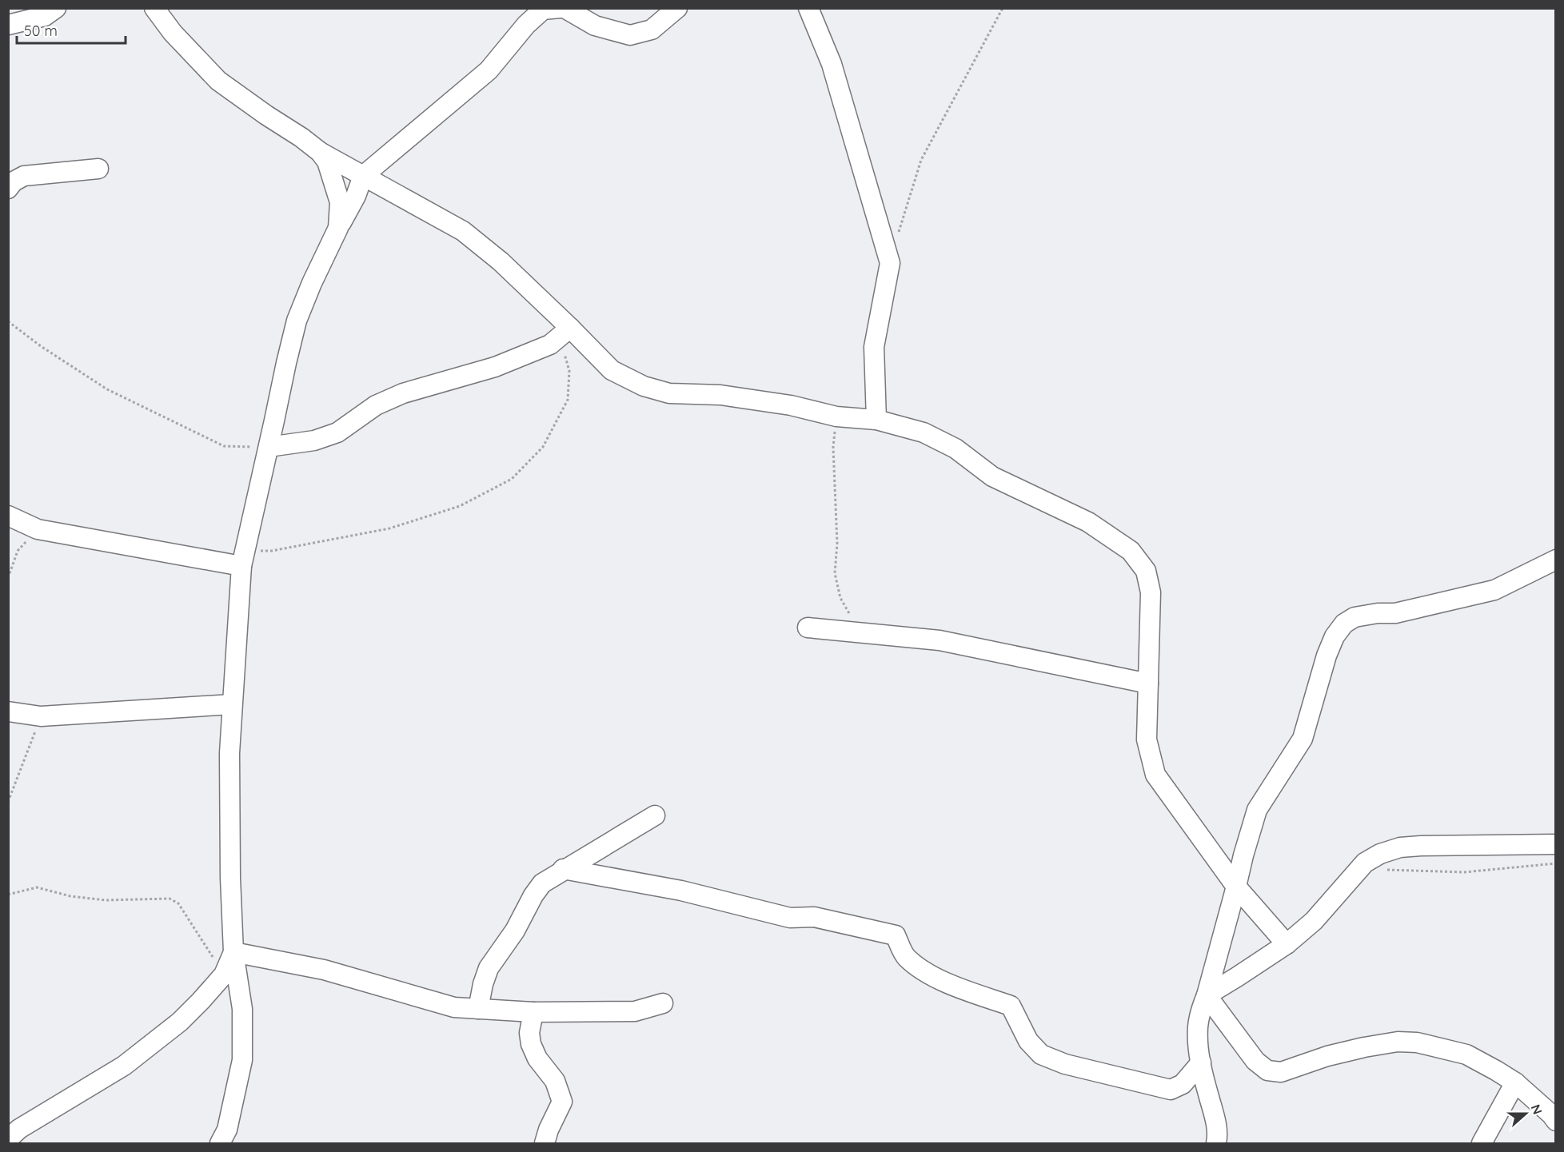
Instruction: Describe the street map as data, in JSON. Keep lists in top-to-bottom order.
{
  "scale_bar": "50 m",
  "north": "right"
}
